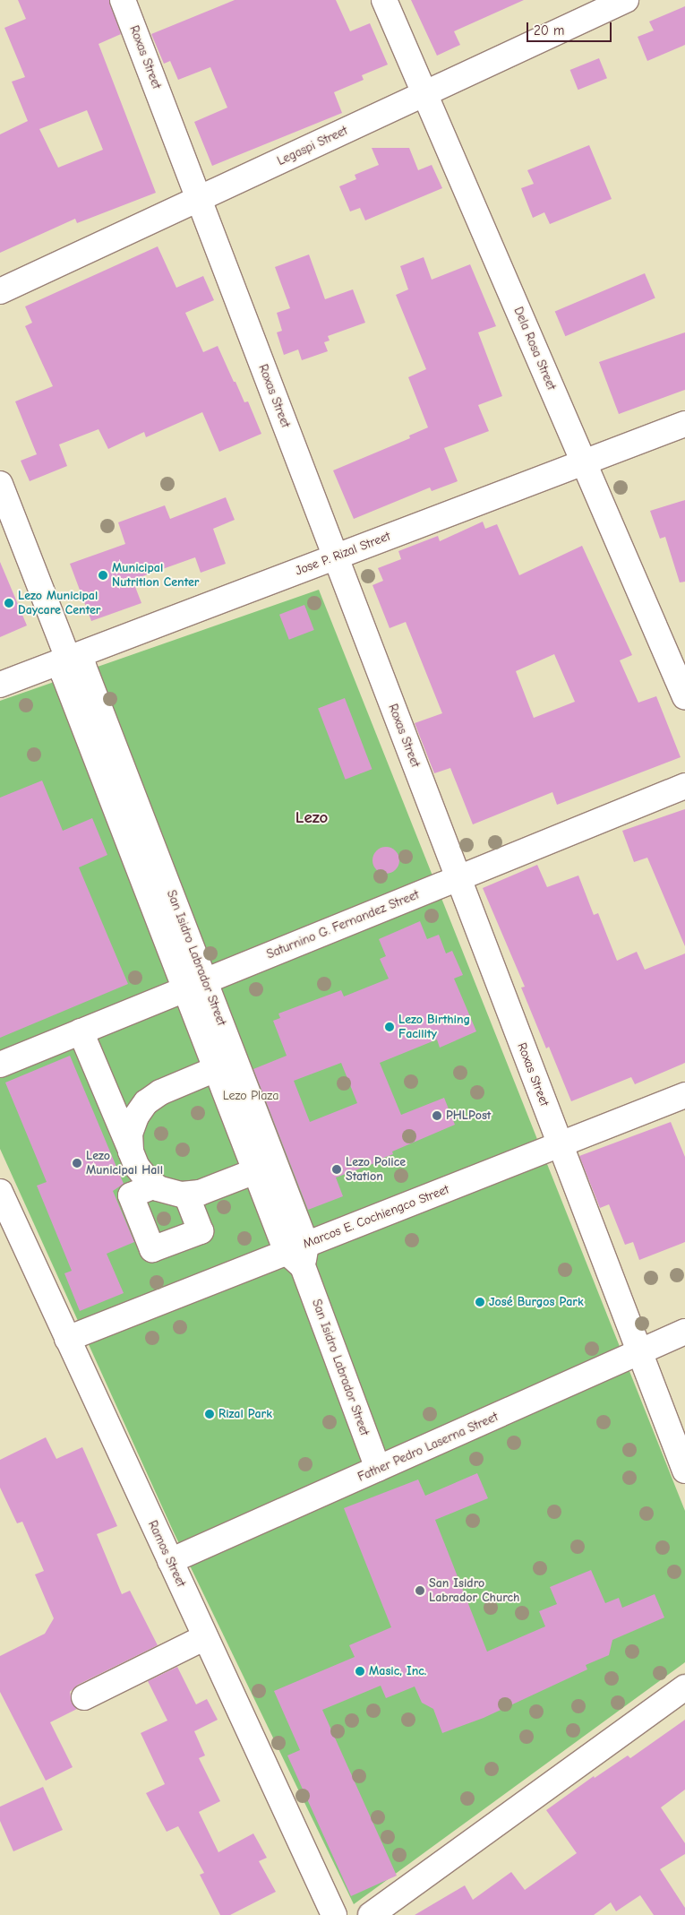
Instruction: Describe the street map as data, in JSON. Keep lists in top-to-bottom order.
{
  "streets": {
    "street": [
      "Roxas Street",
      "Legaspi Street",
      "Dela Rosa Street",
      "Jose P. Rizal Street",
      "Saturnino G. Fernandez Street",
      "San Isidro Labrador Street",
      "Marcos E. Cochiengco Street",
      "Father Pedro Laserna Street",
      "Ramos Street"
    ]
  },
  "crossings": [
    ["Roxas Street", "Legaspi Street"],
    ["Roxas Street", "Jose P. Rizal Street"],
    ["Roxas Street", "Saturnino G. Fernandez Street"],
    ["Roxas Street", "Marcos E. Cochiengco Street"],
    ["Roxas Street", "Father Pedro Laserna Street"],
    ["Legaspi Street", "Dela Rosa Street"],
    ["Dela Rosa Street", "Jose P. Rizal Street"],
    ["Jose P. Rizal Street", "San Isidro Labrador Street"],
    ["Saturnino G. Fernandez Street", "San Isidro Labrador Street"],
    ["San Isidro Labrador Street", "Marcos E. Cochiengco Street"],
    ["San Isidro Labrador Street", "Father Pedro Laserna Street"],
    ["Marcos E. Cochiengco Street", "Ramos Street"],
    ["Father Pedro Laserna Street", "Ramos Street"]
  ],
  "districts": ["Lezo"],
  "parks": ["Lezo Plaza"],
  "places": [
    "Municipal Nutrition Center",
    "Lezo Municipal Daycare Center",
    "Lezo Birthing Facility",
    "PHLPost",
    "Lezo Municipal Hall",
    "Lezo Police Station",
    "José Burgos Park",
    "Rizal Park",
    "San Isidro Labrador Church",
    "Masic, Inc."
  ],
  "scale_bar": "20 m"
}
